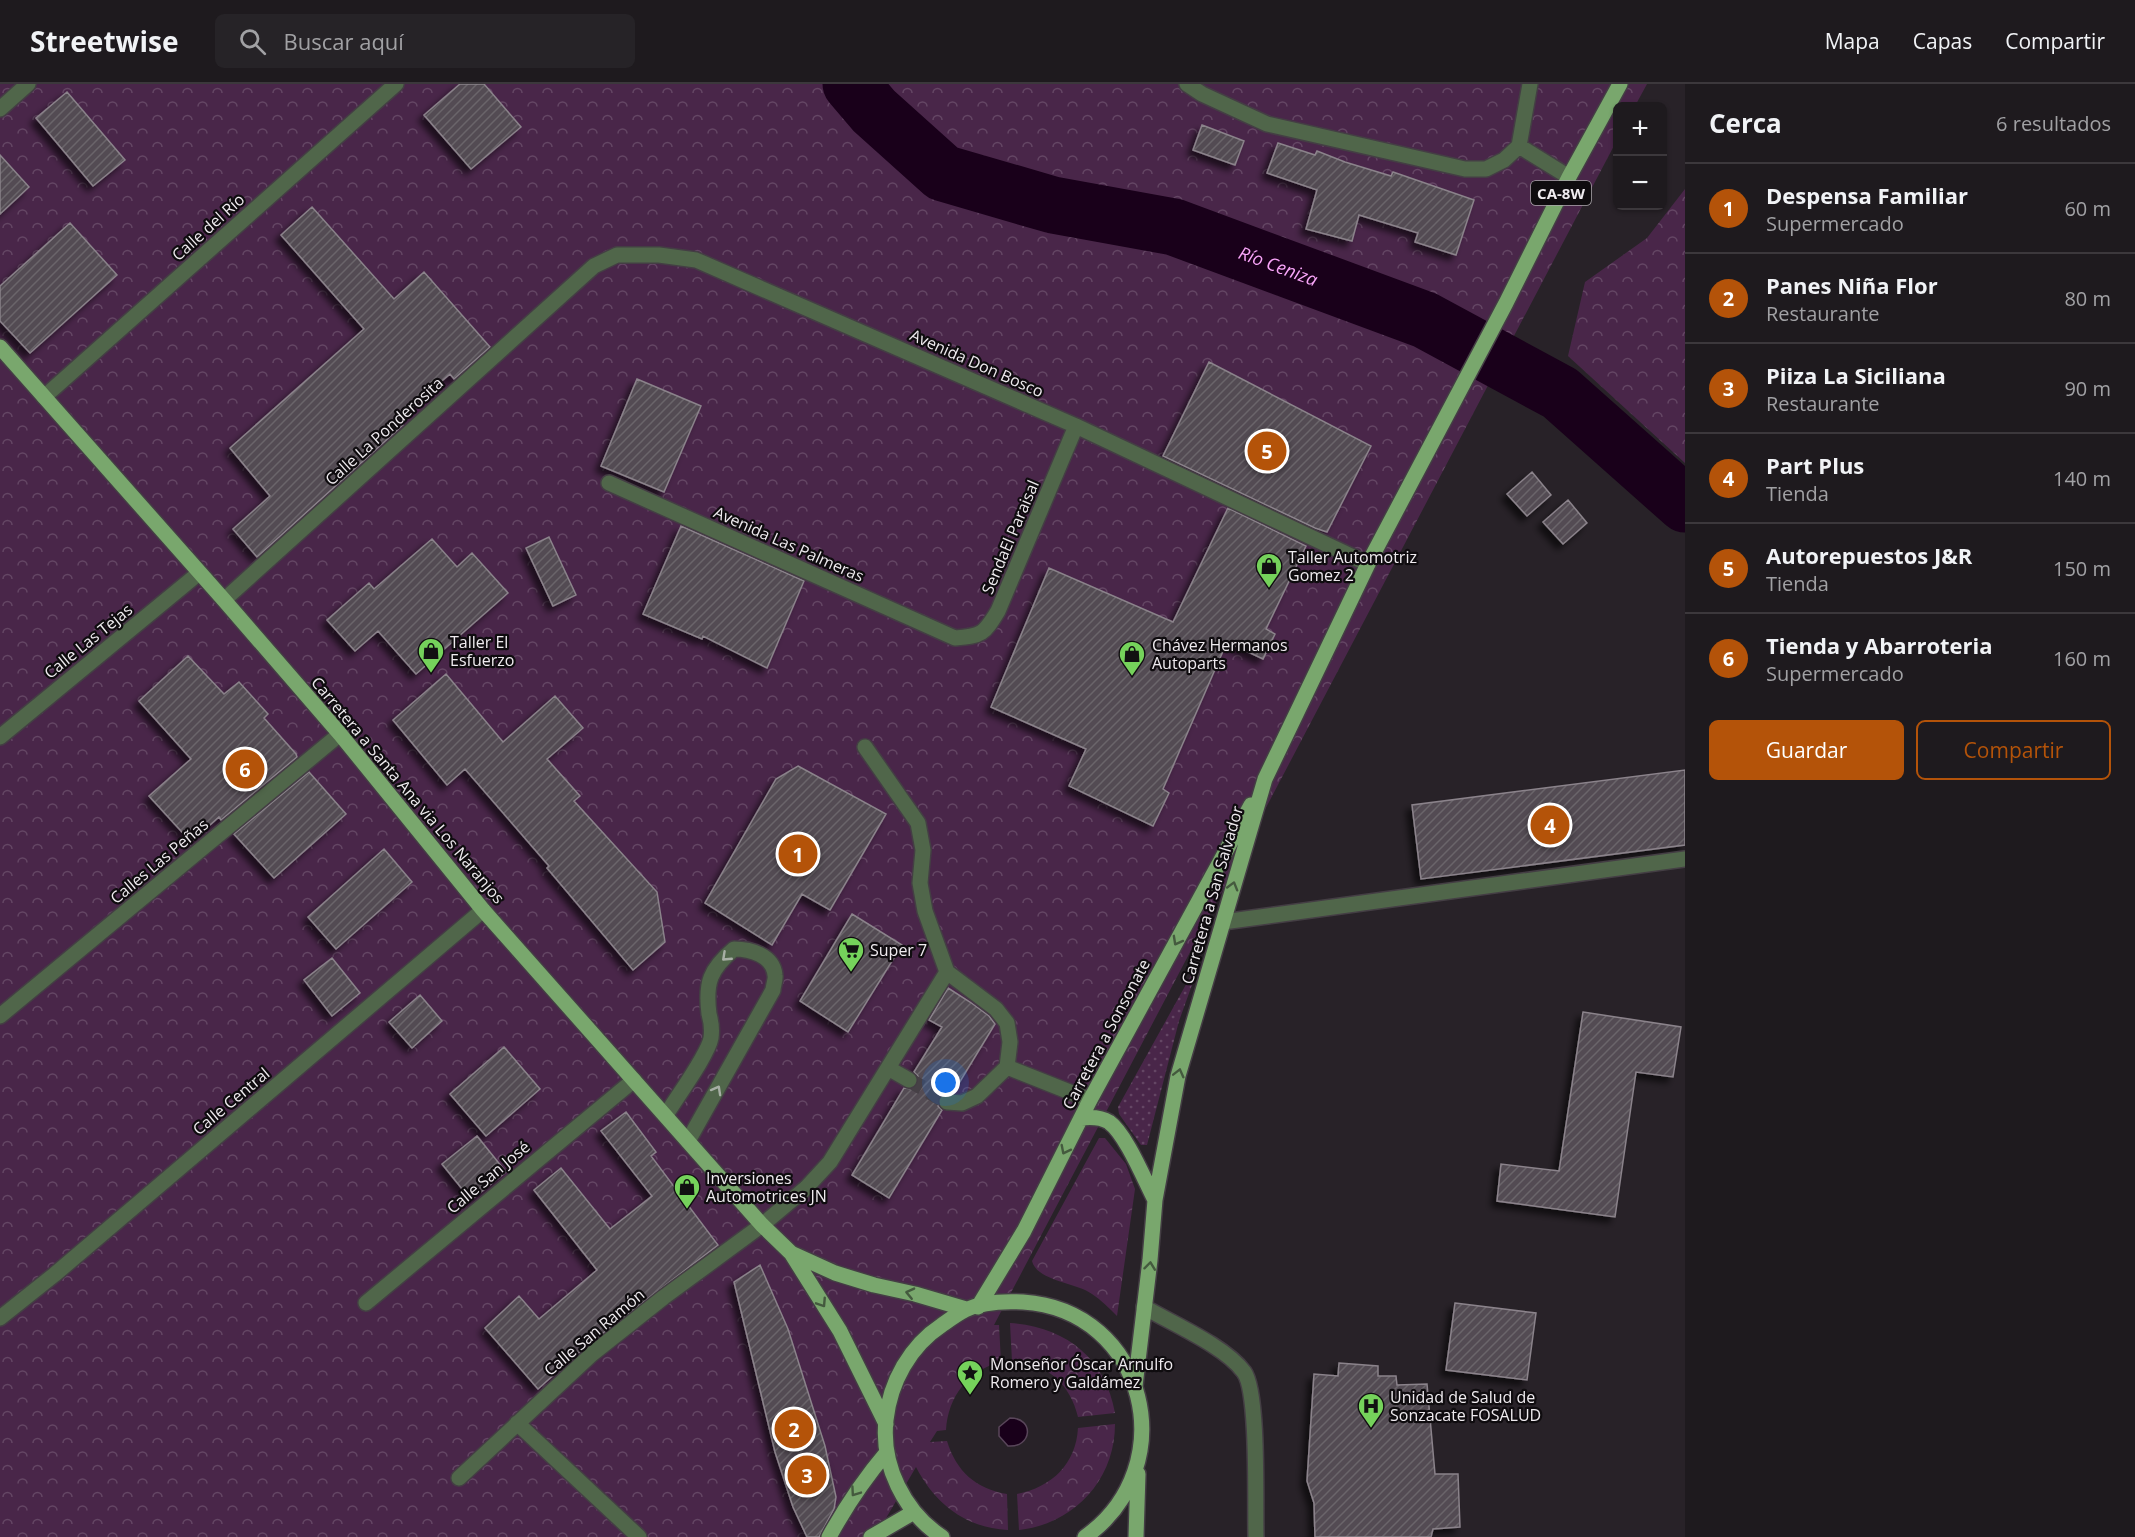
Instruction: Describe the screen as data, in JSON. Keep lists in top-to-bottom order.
{
  "streets": {
    "main road": [
      "CA-8W",
      "Carretera a Santa Ana via Los Naranjos",
      "Carretera a San Salvador",
      "Carretera a Sonsonate"
    ],
    "street": [
      "Calle del Río",
      "Avenida Don Bosco",
      "Calle La Ponderosita",
      "SendaEl Paraisal",
      "Avenida Las Palmeras",
      "Calle Las Tejas",
      "Calles Las Peñas",
      "Calle Central",
      "Calle San José",
      "Calle San Ramón"
    ]
  },
  "crossings": [
    ["CA-8W", "Carretera a San Salvador"],
    ["Calle del Río", "Carretera a Santa Ana via Los Naranjos"],
    ["Avenida Don Bosco", "Calle La Ponderosita"],
    ["Avenida Don Bosco", "SendaEl Paraisal"],
    ["Avenida Don Bosco", "Carretera a San Salvador"],
    ["Calle La Ponderosita", "Carretera a Santa Ana via Los Naranjos"],
    ["SendaEl Paraisal", "Avenida Las Palmeras"],
    ["Calle Las Tejas", "Carretera a Santa Ana via Los Naranjos"],
    ["Carretera a Santa Ana via Los Naranjos", "Calles Las Peñas"],
    ["Carretera a Santa Ana via Los Naranjos", "Calle Central"],
    ["Carretera a Santa Ana via Los Naranjos", "Calle San José"],
    ["Carretera a Santa Ana via Los Naranjos", "Calle San Ramón"],
    ["Carretera a San Salvador", "Carretera a Sonsonate"]
  ],
  "one_way": ["Carretera a San Salvador", "Carretera a Sonsonate"],
  "water": ["Río Ceniza"],
  "places": {
    "shop": [
      "Taller Automotriz Gomez 2",
      "Taller El Esfuerzo",
      "Chávez Hermanos Autoparts",
      "Inversiones Automotrices JN"
    ],
    "supermarket": ["Super 7"],
    "place": ["Monseñor Óscar Arnulfo Romero y Galdámez"],
    "hospital": ["Unidad de Salud de Sonzacate FOSALUD"]
  },
  "page": {
    "header": "Streetwise",
    "search": "Buscar aquí",
    "nav": ["Mapa", "Capas", "Compartir"],
    "heading": ["Cerca", "6 resultados"],
    "map_buttons": ["+", "−"],
    "list": [
      {
        "mark": "1",
        "name": "Despensa Familiar",
        "note": "Supermercado",
        "value": "60 m"
      },
      {
        "mark": "2",
        "name": "Panes Niña Flor",
        "note": "Restaurante",
        "value": "80 m"
      },
      {
        "mark": "3",
        "name": "Piiza La Siciliana",
        "note": "Restaurante",
        "value": "90 m"
      },
      {
        "mark": "4",
        "name": "Part Plus",
        "note": "Tienda",
        "value": "140 m"
      },
      {
        "mark": "5",
        "name": "Autorepuestos J&R",
        "note": "Tienda",
        "value": "150 m"
      },
      {
        "mark": "6",
        "name": "Tienda y Abarroteria",
        "note": "Supermercado",
        "value": "160 m"
      }
    ],
    "pins": [
      "5",
      "6",
      "4",
      "1",
      "2",
      "3"
    ],
    "buttons": ["Guardar", "Compartir"]
  }
}
